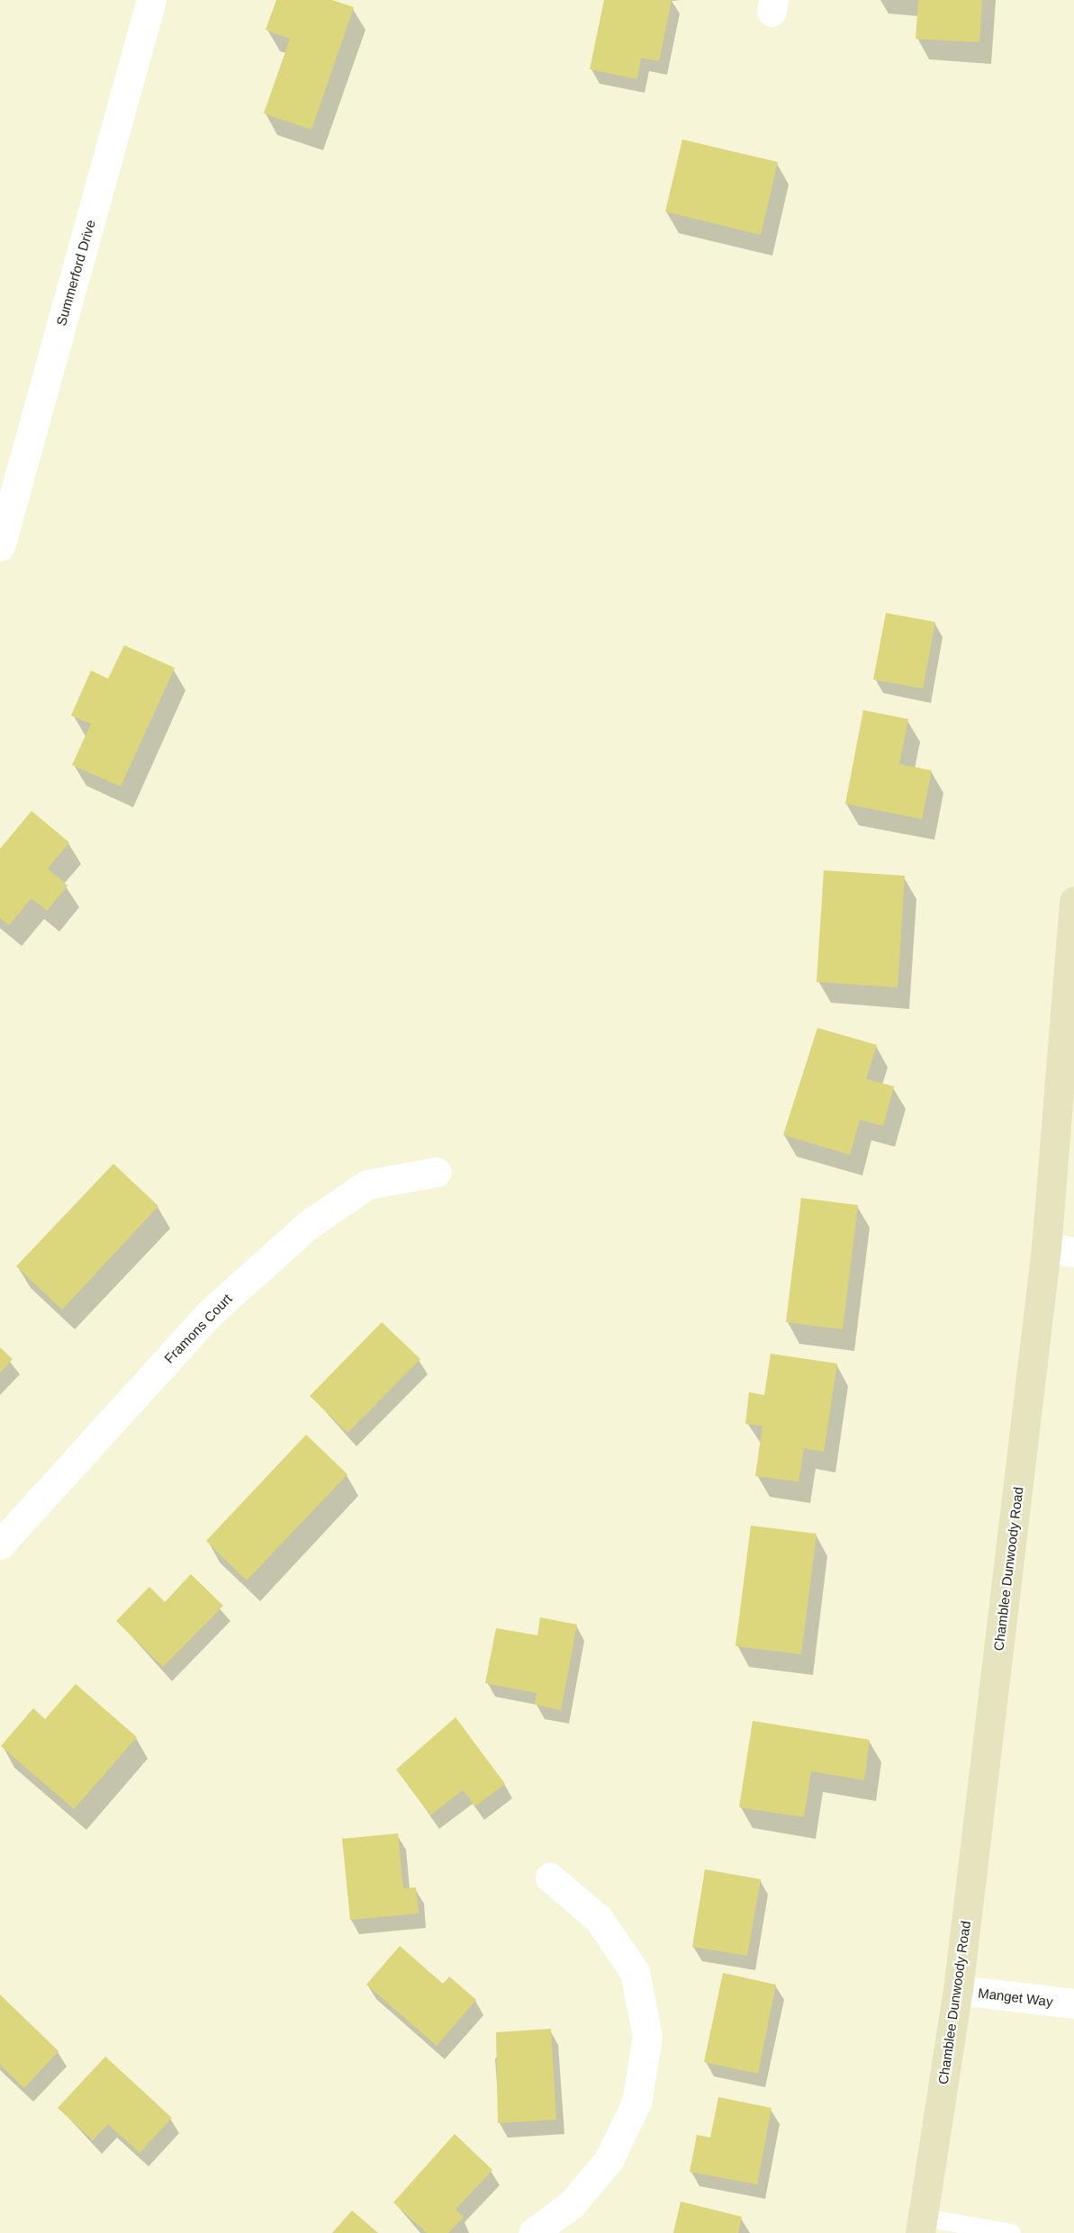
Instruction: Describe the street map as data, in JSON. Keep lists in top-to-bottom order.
{
  "streets": {
    "street": [
      "Summerford Drive",
      "Framons Court",
      "Chamblee Dunwoody Road",
      "Manget Way"
    ]
  },
  "crossings": [
    ["Chamblee Dunwoody Road", "Manget Way"]
  ]
}
